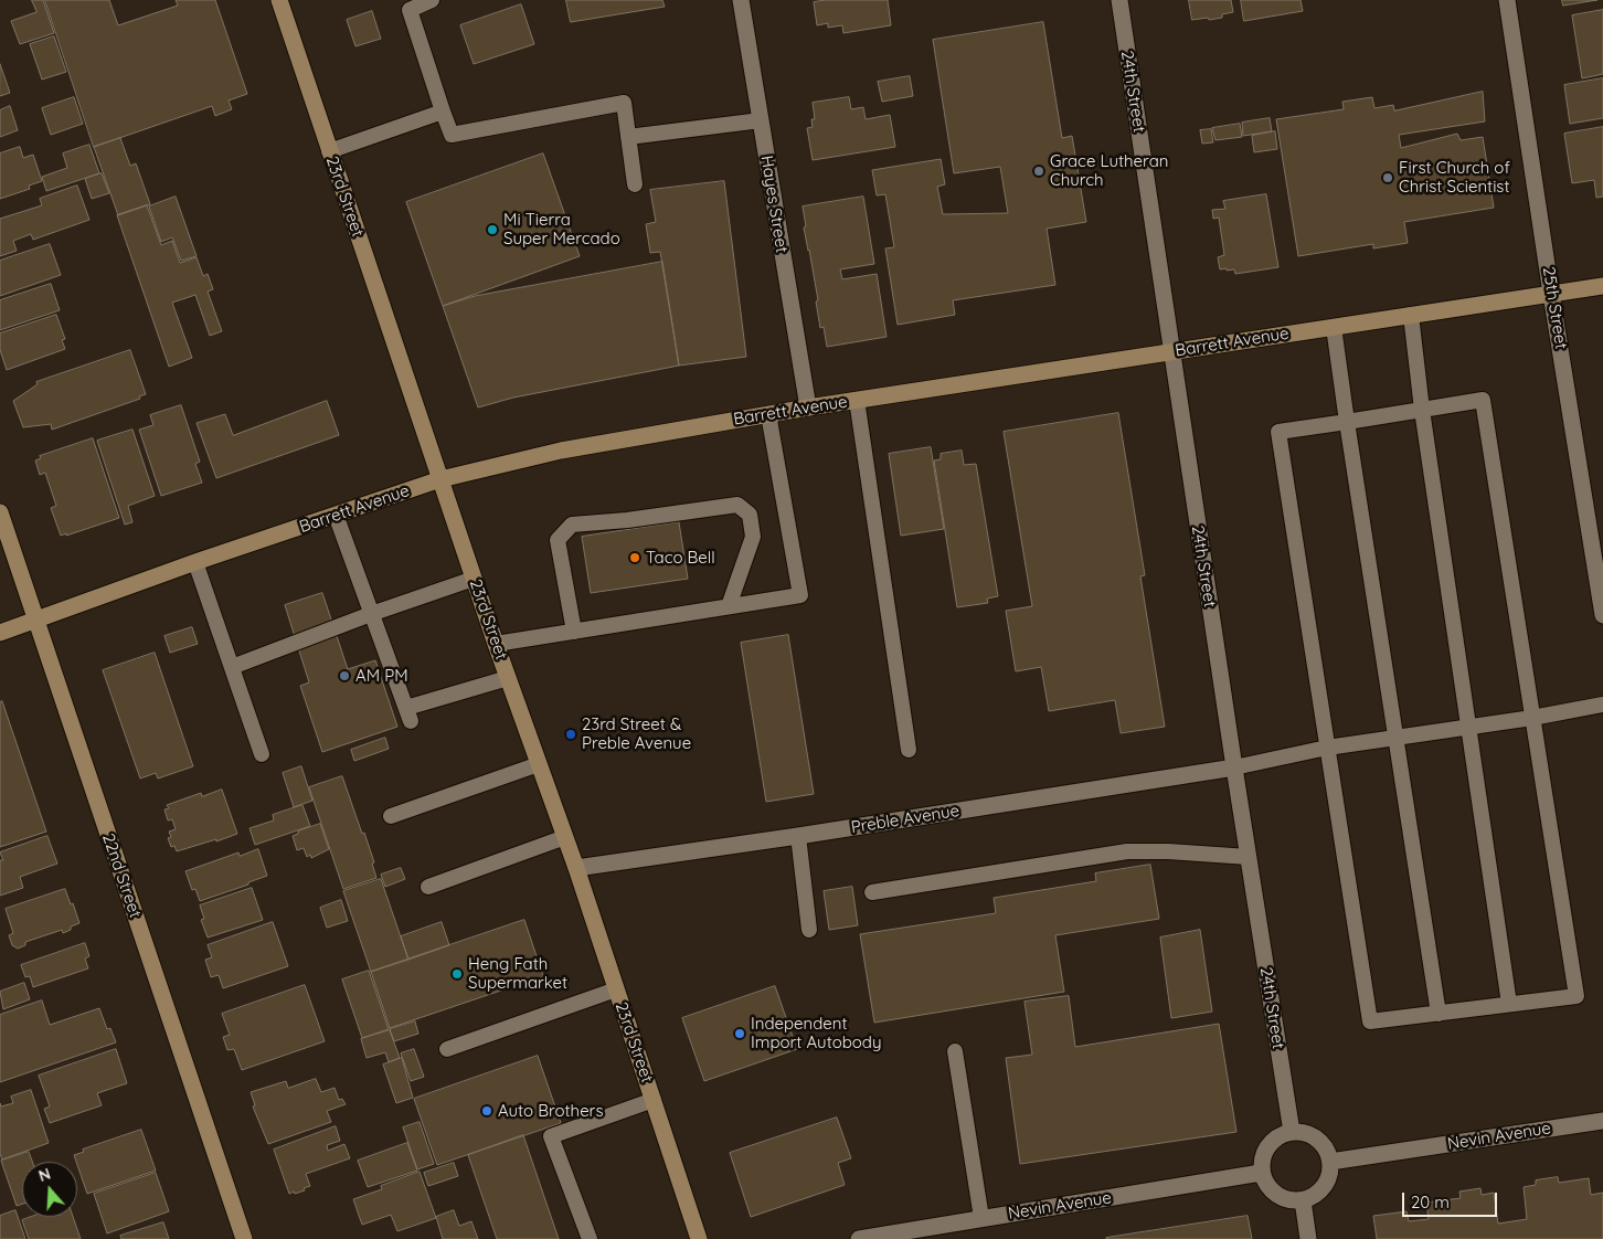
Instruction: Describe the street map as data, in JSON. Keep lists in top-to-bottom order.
{
  "streets": {
    "main road": ["23rd Street", "Barrett Avenue", "22nd Street"],
    "street": [
      "24th Street",
      "Hayes Street",
      "25th Street",
      "Preble Avenue",
      "Nevin Avenue"
    ]
  },
  "crossings": [
    ["24th Street", "Barrett Avenue"],
    ["24th Street", "Preble Avenue"],
    ["24th Street", "Nevin Avenue"],
    ["23rd Street", "Barrett Avenue"],
    ["23rd Street", "Preble Avenue"],
    ["Hayes Street", "Barrett Avenue"],
    ["25th Street", "Barrett Avenue"],
    ["Barrett Avenue", "22nd Street"]
  ],
  "places": [
    "Grace Lutheran Church",
    "First Church of Christ Scientist",
    "Mi Tierra Super Mercado",
    "Taco Bell",
    "AM PM",
    "23rd Street & Preble Avenue",
    "Heng Fath Supermarket",
    "Independent Import Autobody",
    "Auto Brothers"
  ],
  "scale_bar": "20 m",
  "north": "top"
}
